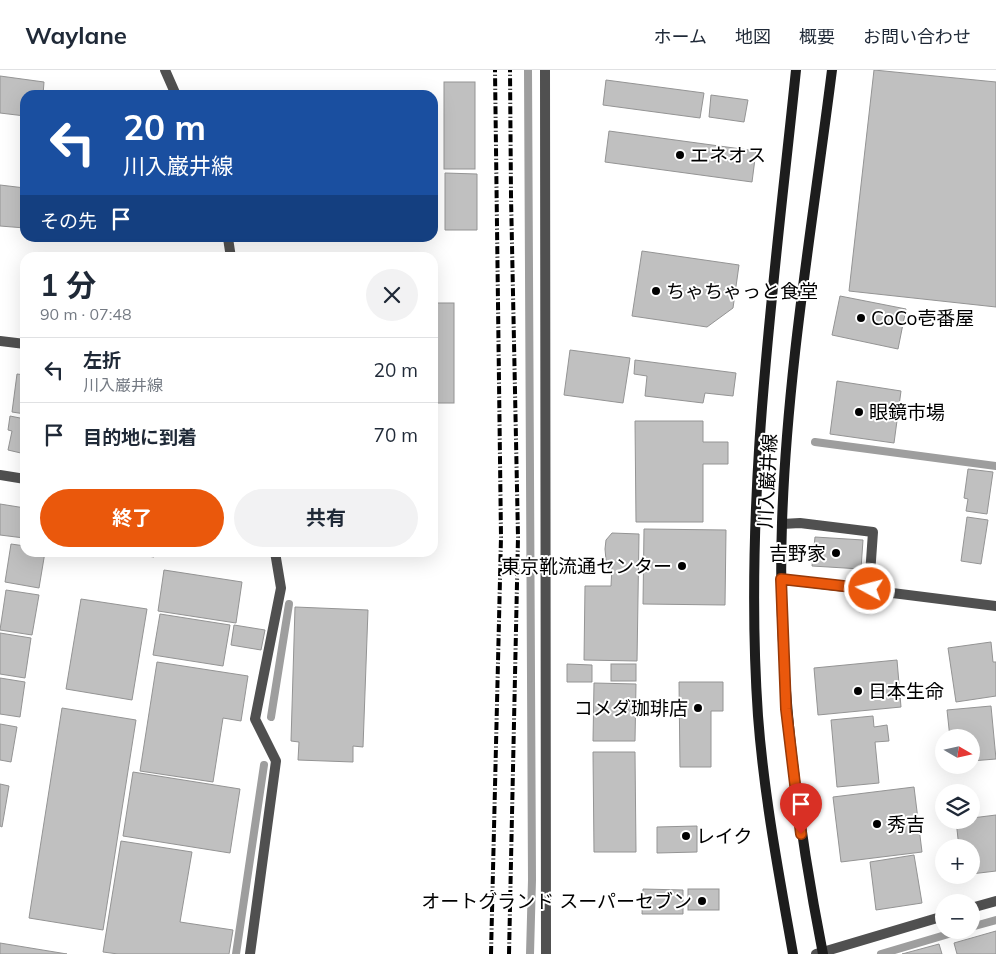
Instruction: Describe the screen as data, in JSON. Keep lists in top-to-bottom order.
{
  "streets": {
    "main road": ["川入巌井線"]
  },
  "places": [
    "エネオス",
    "ちゃちゃっと食堂",
    "CoCo壱番屋",
    "眼鏡市場",
    "吉野家",
    "東京靴流通センター",
    "日本生命",
    "コメダ珈琲店",
    "秀吉",
    "レイク",
    "オートグランド スーパーセブン"
  ],
  "north": "right",
  "page": {
    "header": "Waylane",
    "nav": [
      "ホーム",
      "地図",
      "概要",
      "お問い合わせ"
    ],
    "turn": ["20 m", "川入巌井線"],
    "then": "その先",
    "heading": ["1 分", "90 m · 07:48"],
    "list": [
      {
        "name": "左折",
        "note": "川入巌井線",
        "value": "20 m"
      },
      {
        "name": "目的地に到着",
        "value": "70 m"
      }
    ],
    "buttons": ["終了", "共有"],
    "map_buttons": ["+", "−"]
  }
}
